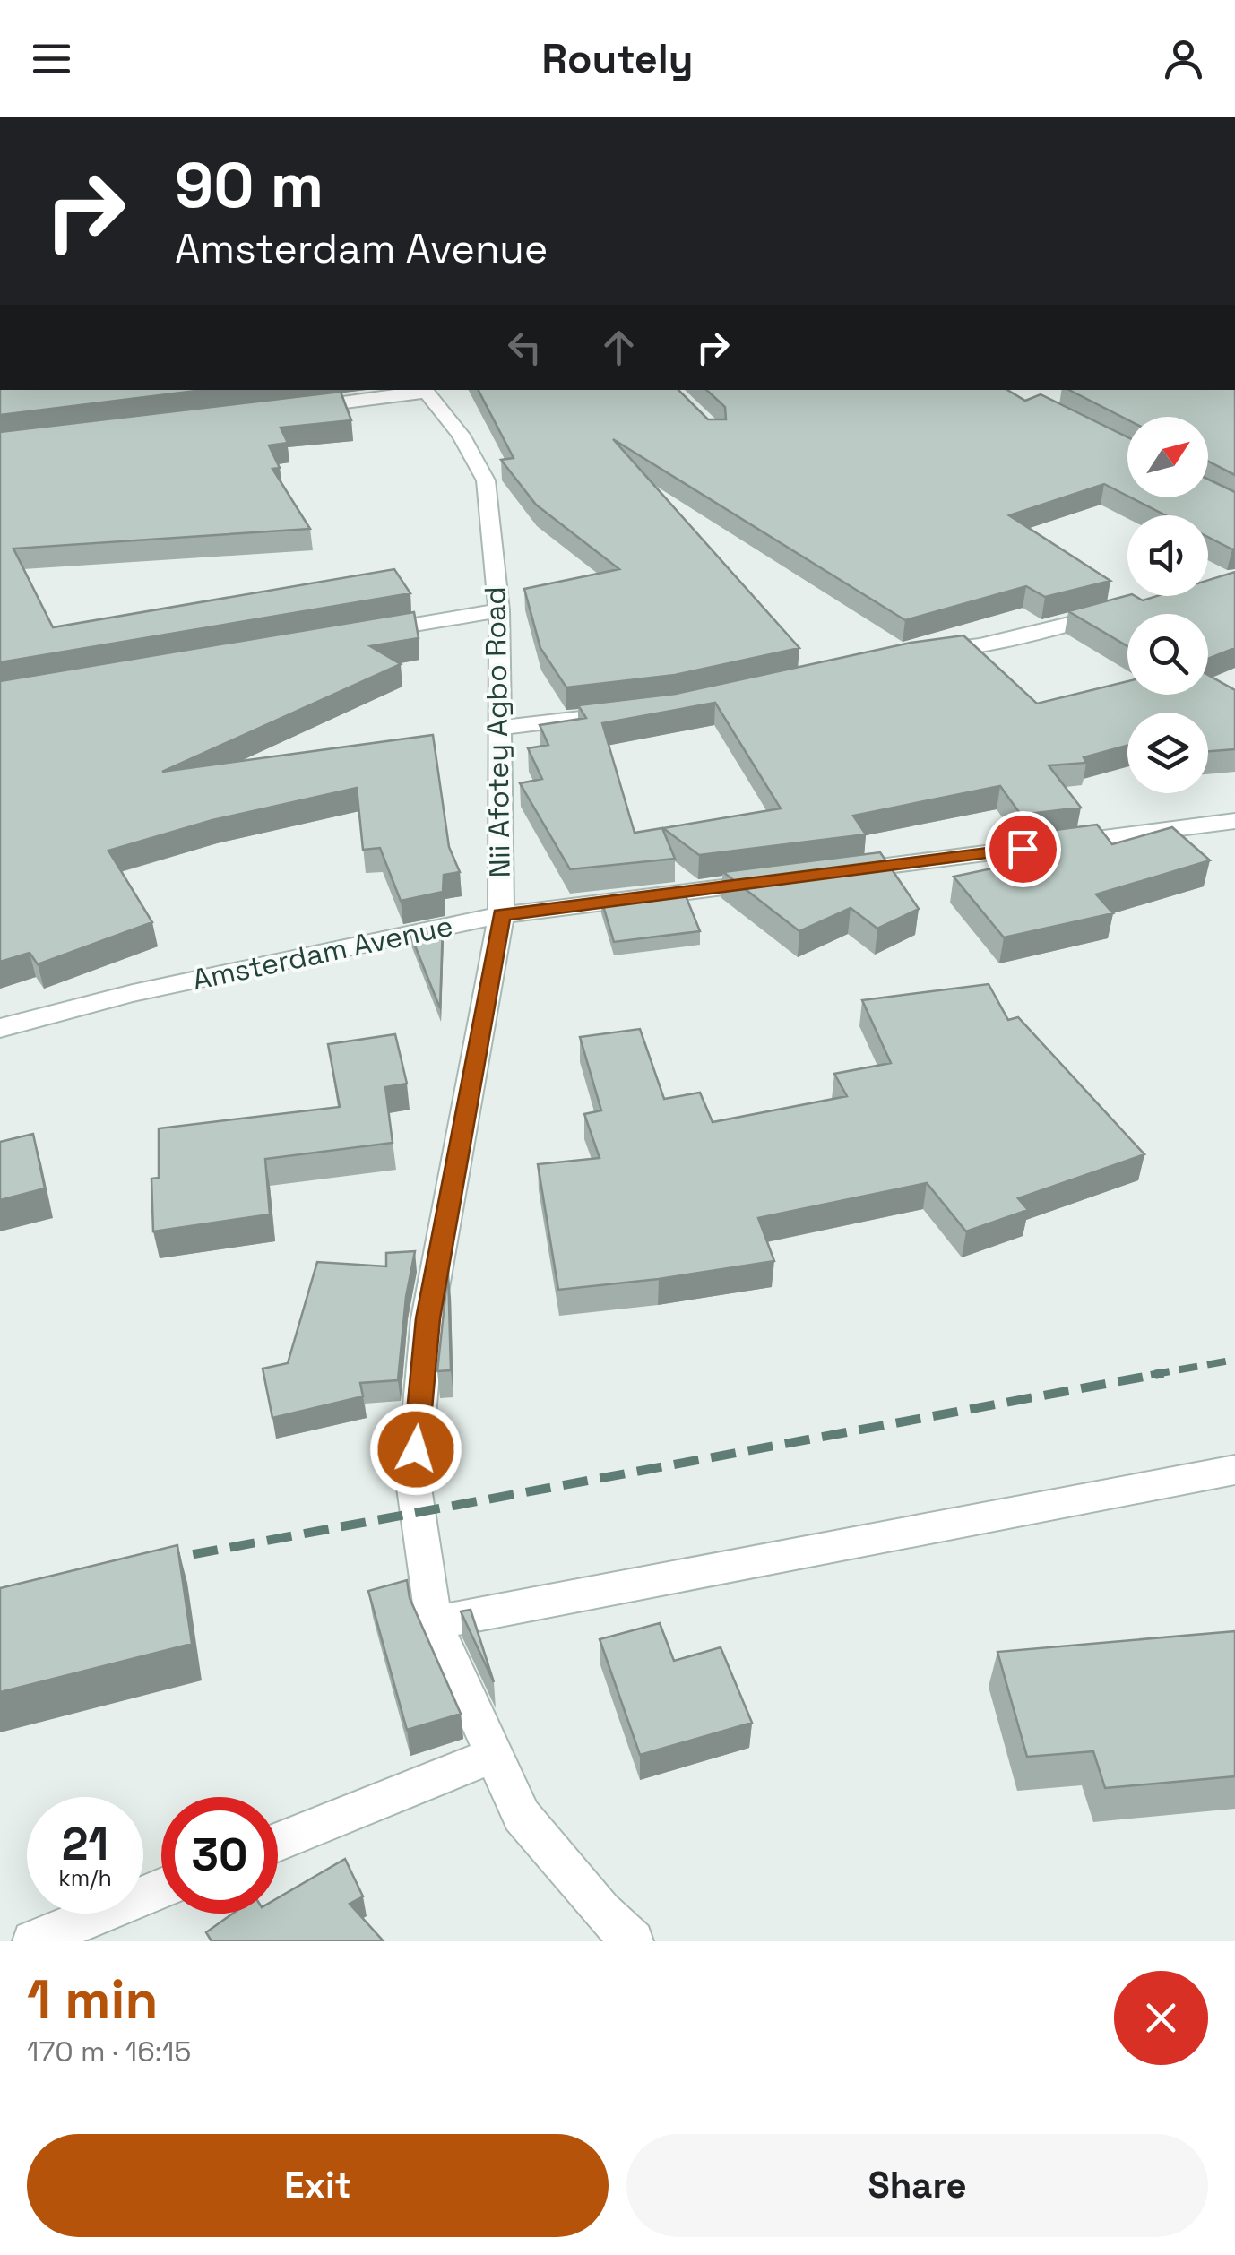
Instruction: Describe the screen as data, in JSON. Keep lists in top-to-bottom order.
{
  "streets": {
    "street": ["Nii Afotey Agbo Road", "Amsterdam Avenue"]
  },
  "crossings": [
    ["Nii Afotey Agbo Road", "Amsterdam Avenue"]
  ],
  "north": "top right",
  "page": {
    "header": "Routely",
    "turn": ["90 m", "Amsterdam Avenue"],
    "speed": "21 km/h",
    "limit": "30",
    "heading": ["1 min", "170 m · 16:15"],
    "buttons": ["Exit", "Share"]
  }
}
